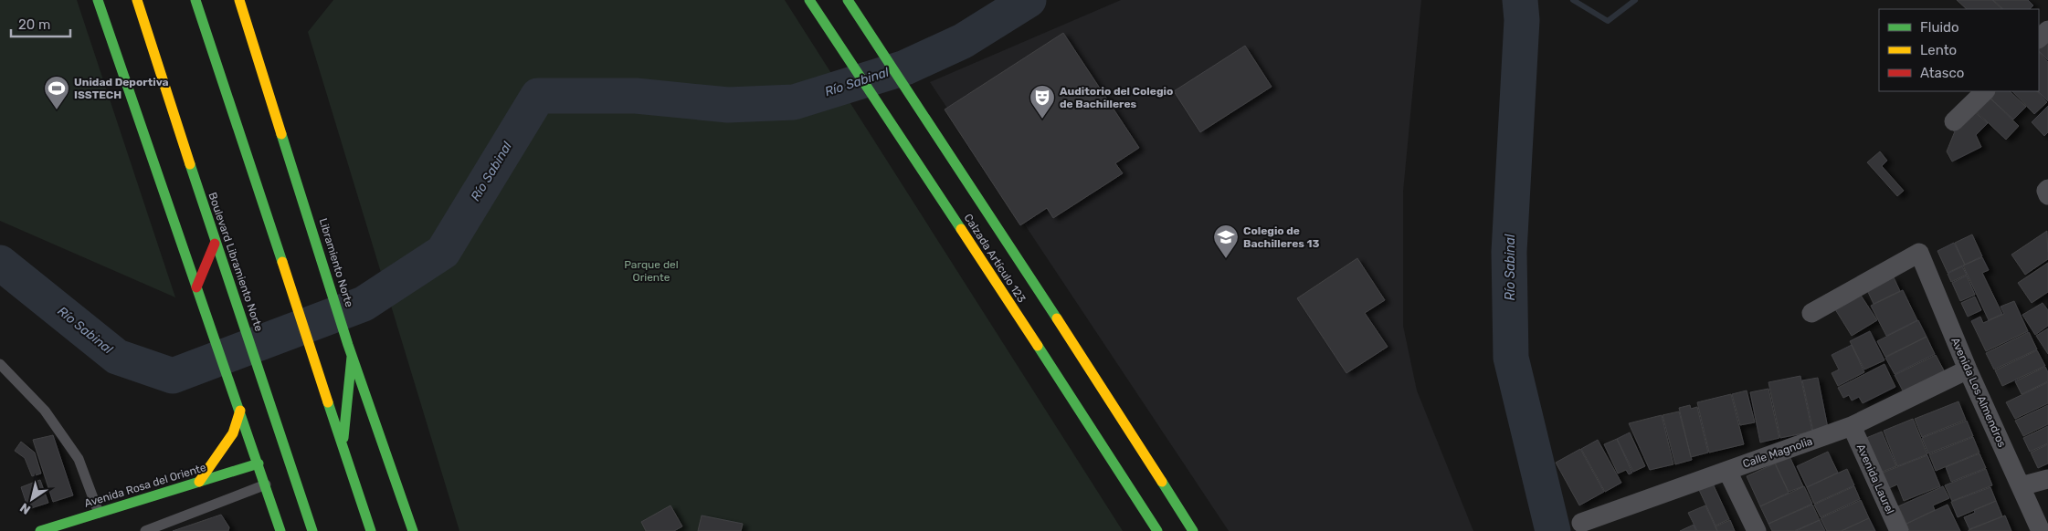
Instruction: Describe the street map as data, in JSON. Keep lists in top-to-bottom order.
{
  "streets": {
    "main road": [
      "Calzada Artículo 123",
      "Boulevard Libramiento Norte",
      "Libramiento Norte",
      "Avenida Rosa del Oriente"
    ],
    "street": ["Avenida Los Almendros", "Calle Magnolia", "Avenida Laurel"]
  },
  "crossings": [
    ["Avenida Los Almendros", "Calle Magnolia"],
    ["Calle Magnolia", "Avenida Laurel"]
  ],
  "water": ["Río Sabinal"],
  "parks": ["Parque del Oriente"],
  "places": {
    "sports": ["Unidad Deportiva ISSTECH"],
    "theatre": ["Auditorio del Colegio de Bachilleres"],
    "school or university": ["Colegio de Bachilleres 13"]
  },
  "legend": ["Fluido", "Lento", "Atasco"],
  "scale_bar": "20 m",
  "north": "bottom left"
}
